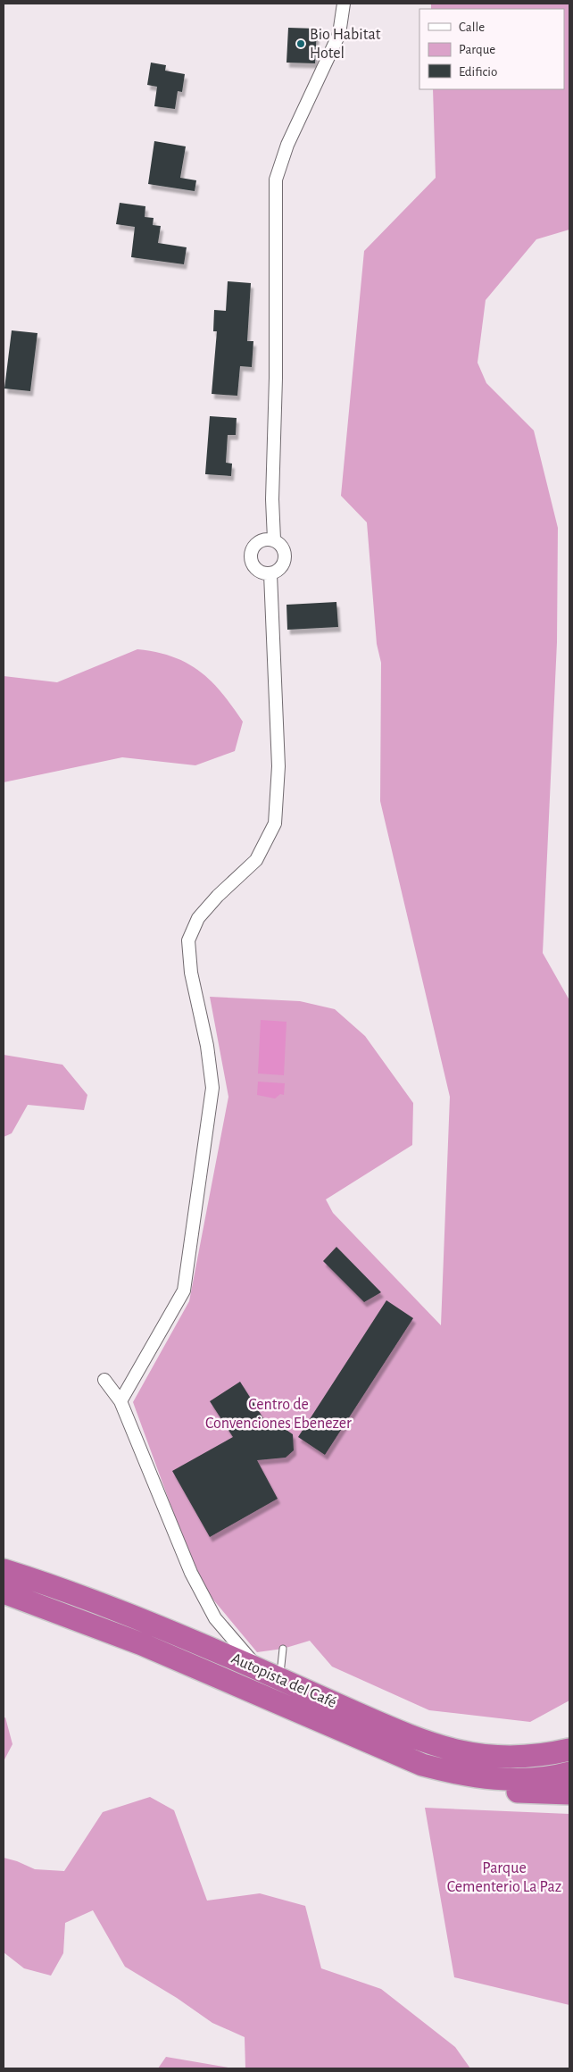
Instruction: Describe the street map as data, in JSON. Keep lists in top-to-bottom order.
{
  "streets": {
    "highway": ["Autopista del Café"]
  },
  "parks": ["Centro de Convenciones Ebenezer", "Parque Cementerio La Paz"],
  "places": ["Bio Habitat Hotel"],
  "legend": ["Calle", "Parque", "Edificio"]
}
